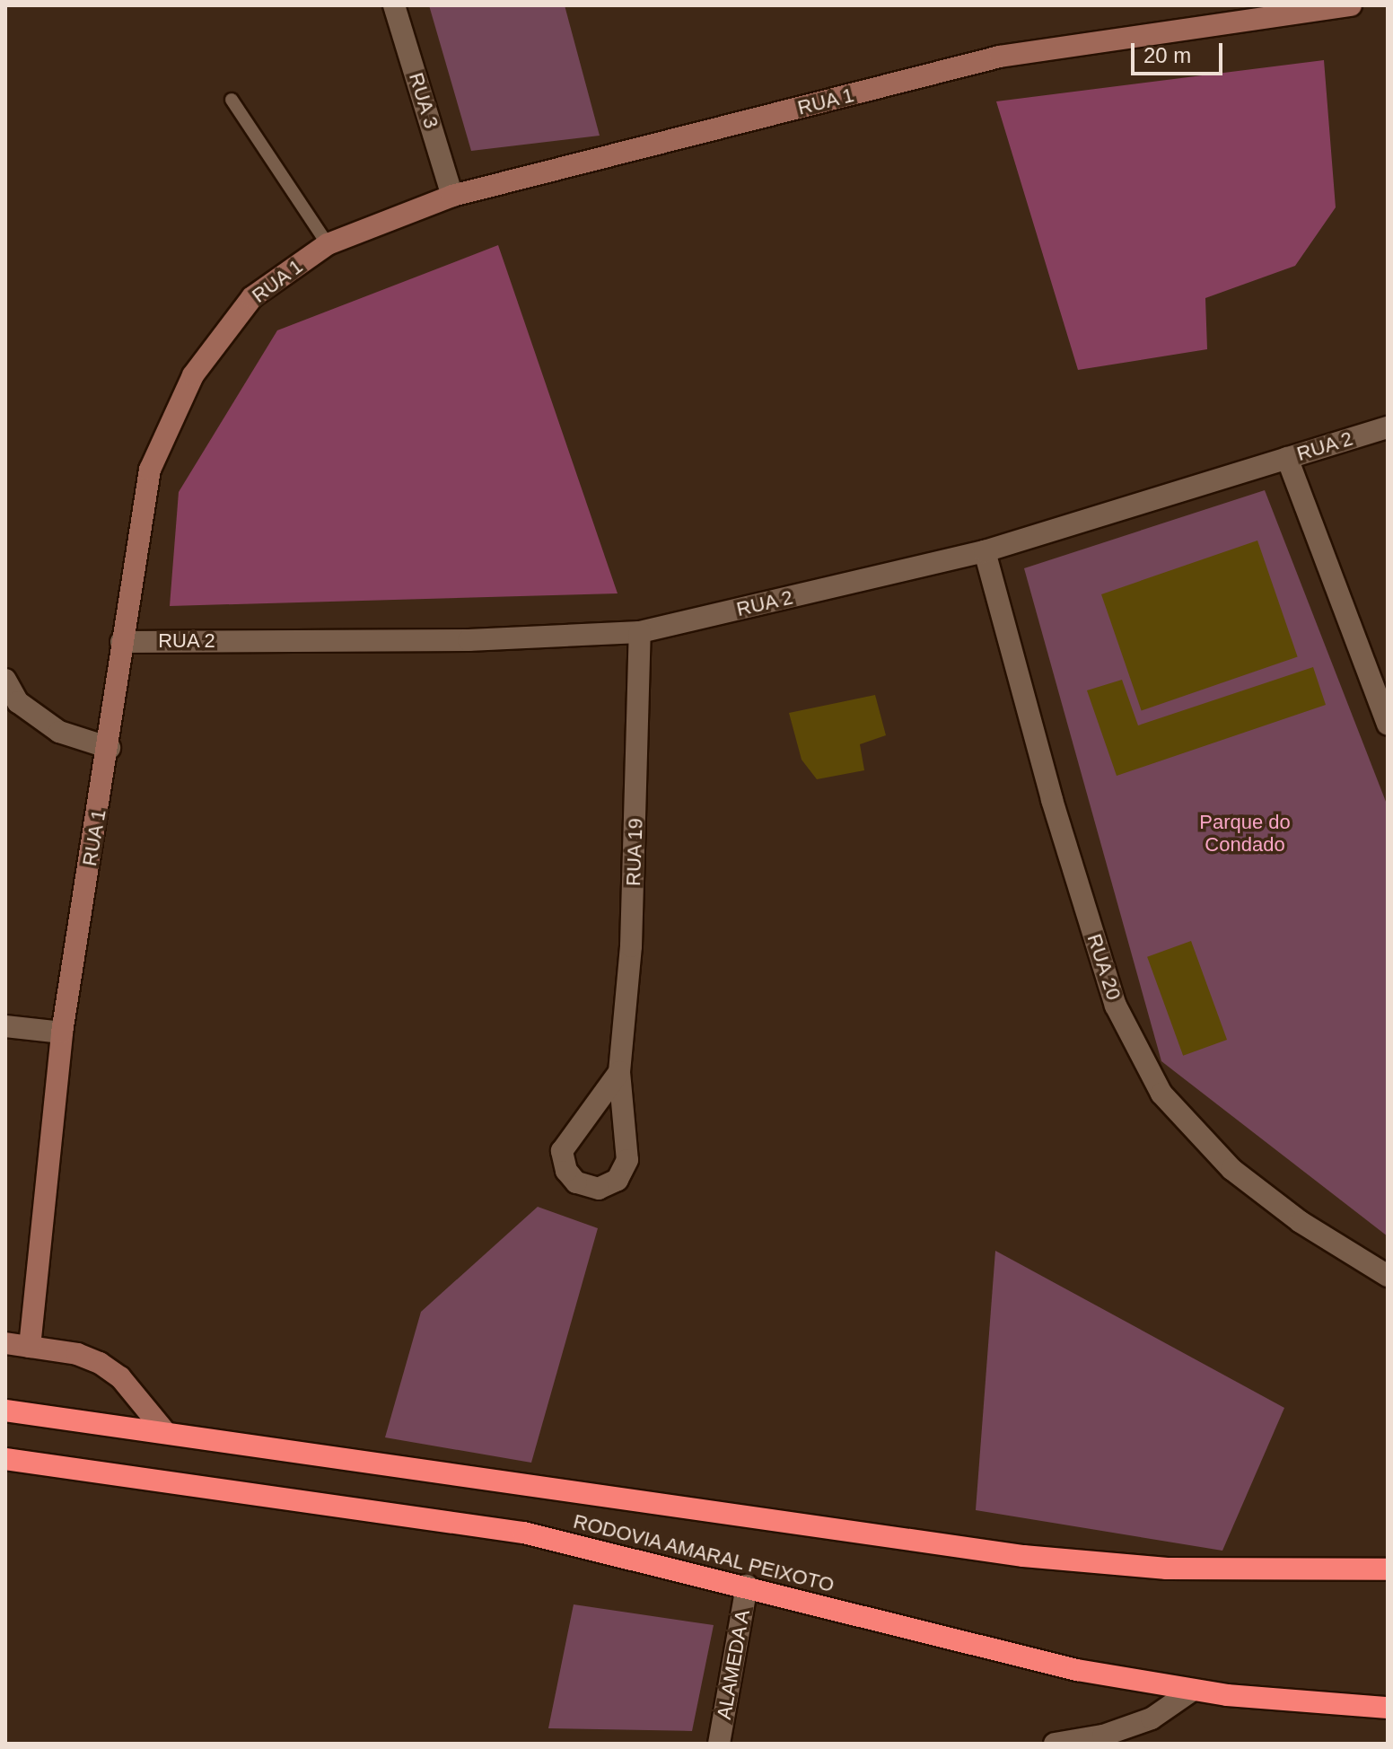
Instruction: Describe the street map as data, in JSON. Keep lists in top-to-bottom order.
{
  "streets": {
    "highway": ["RODOVIA AMARAL PEIXOTO"],
    "street": [
      "RUA 3",
      "RUA 1",
      "RUA 2",
      "RUA 19",
      "RUA 20",
      "ALAMEDA A"
    ]
  },
  "crossings": [
    ["RUA 3", "RUA 1"],
    ["RUA 1", "RUA 2"],
    ["RUA 2", "RUA 19"],
    ["RUA 2", "RUA 20"],
    ["RODOVIA AMARAL PEIXOTO", "ALAMEDA A"]
  ],
  "parks": ["Parque do Condado"],
  "scale_bar": "20 m"
}
